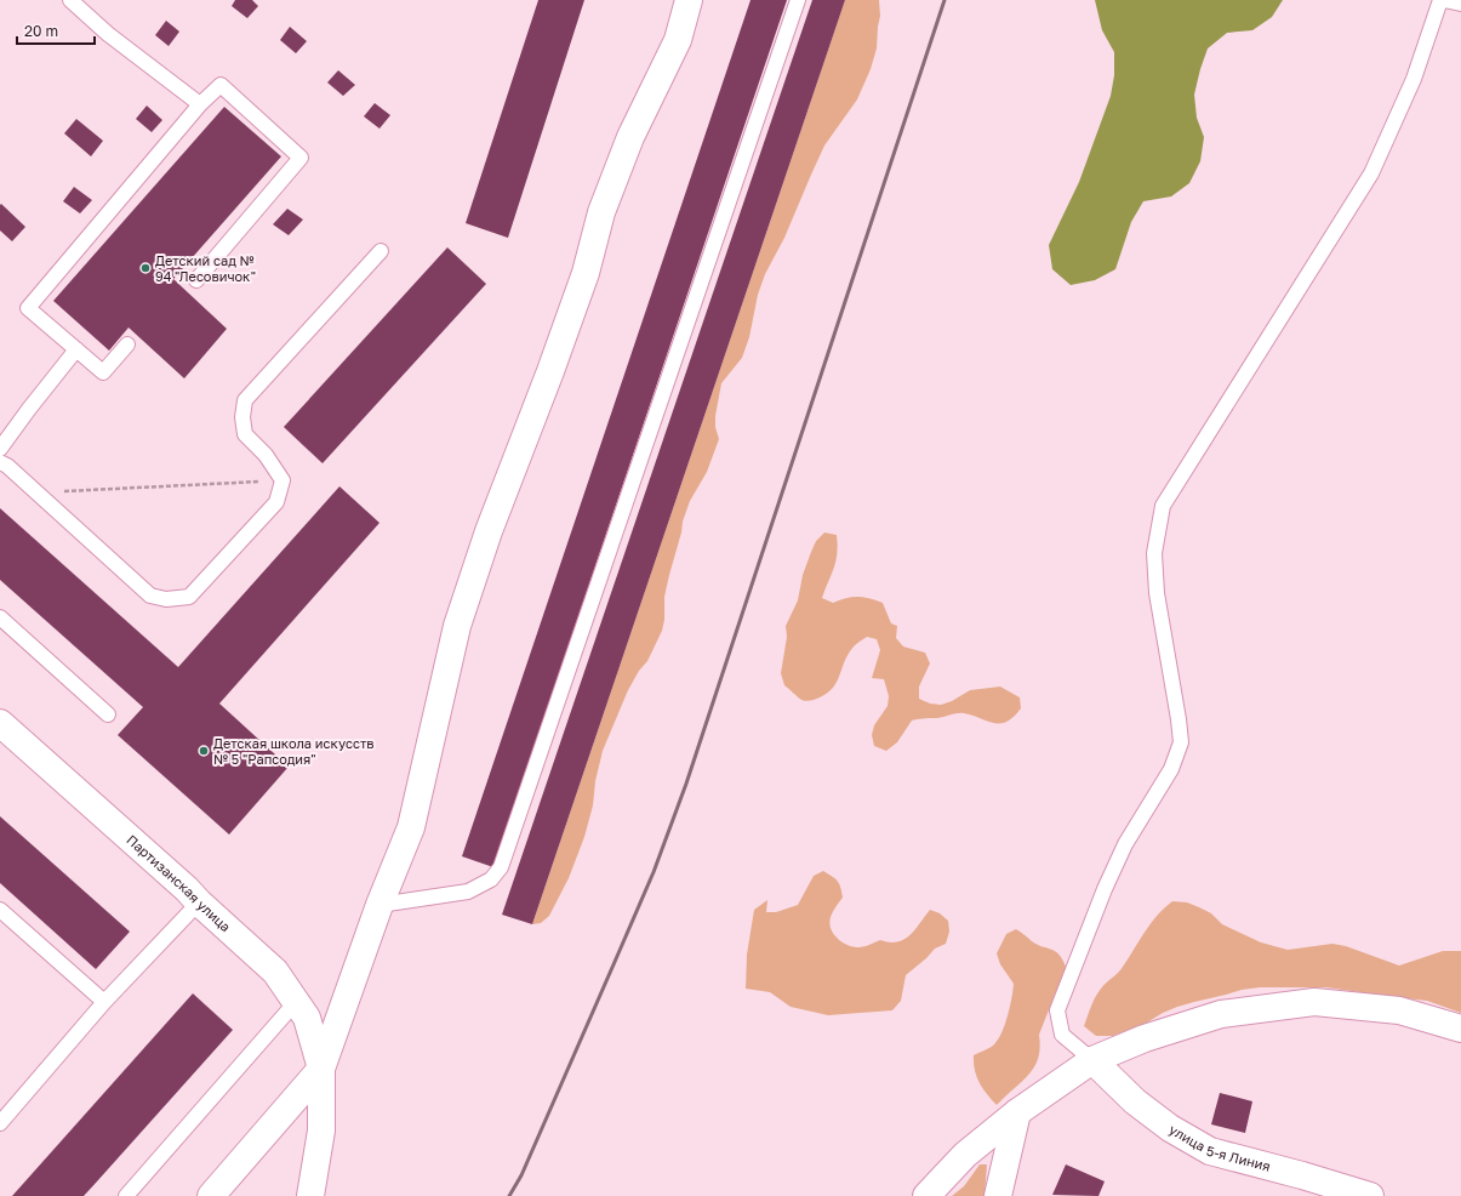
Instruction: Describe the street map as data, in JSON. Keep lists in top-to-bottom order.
{
  "streets": {
    "street": ["Партизанская улица", "улица 5-я Линия"]
  },
  "places": ["Детский сад № 94 \"Лесовичок\"", "Детская школа искусств № 5 \"Рапсодия\""],
  "scale_bar": "20 m"
}
